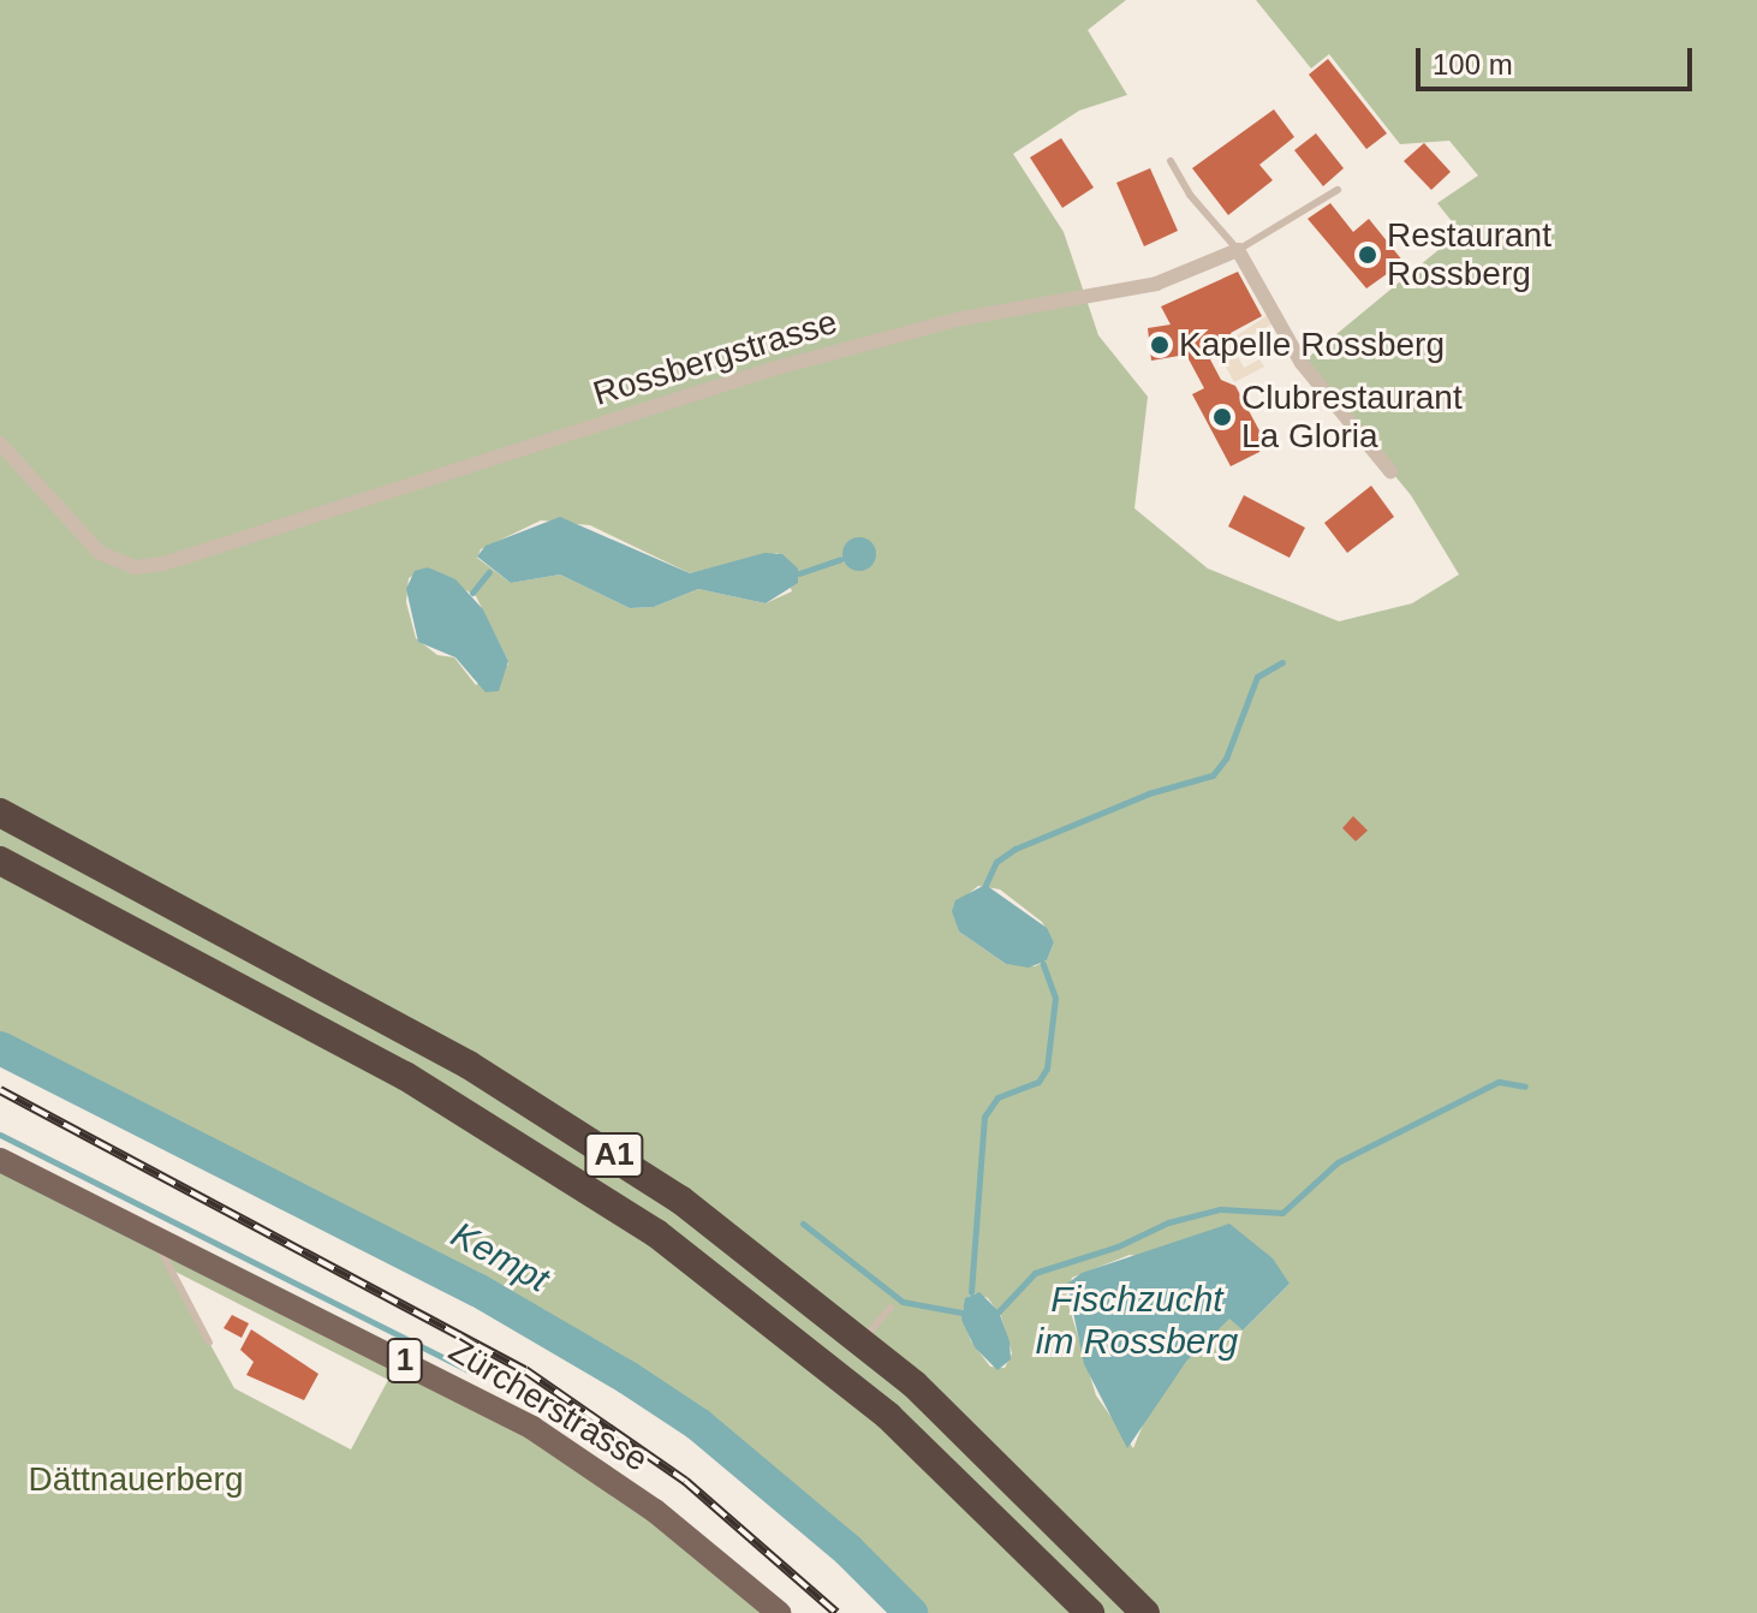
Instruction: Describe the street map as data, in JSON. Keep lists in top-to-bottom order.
{
  "streets": {
    "highway": ["A1"],
    "main road": ["1", "Zürcherstrasse"],
    "street": ["Rossbergstrasse"]
  },
  "water": ["Kempt", "Fischzucht im Rossberg"],
  "parks": ["Dättnauerberg"],
  "places": ["Restaurant Rossberg", "Kapelle Rossberg", "Clubrestaurant La Gloria"],
  "scale_bar": "100 m"
}
